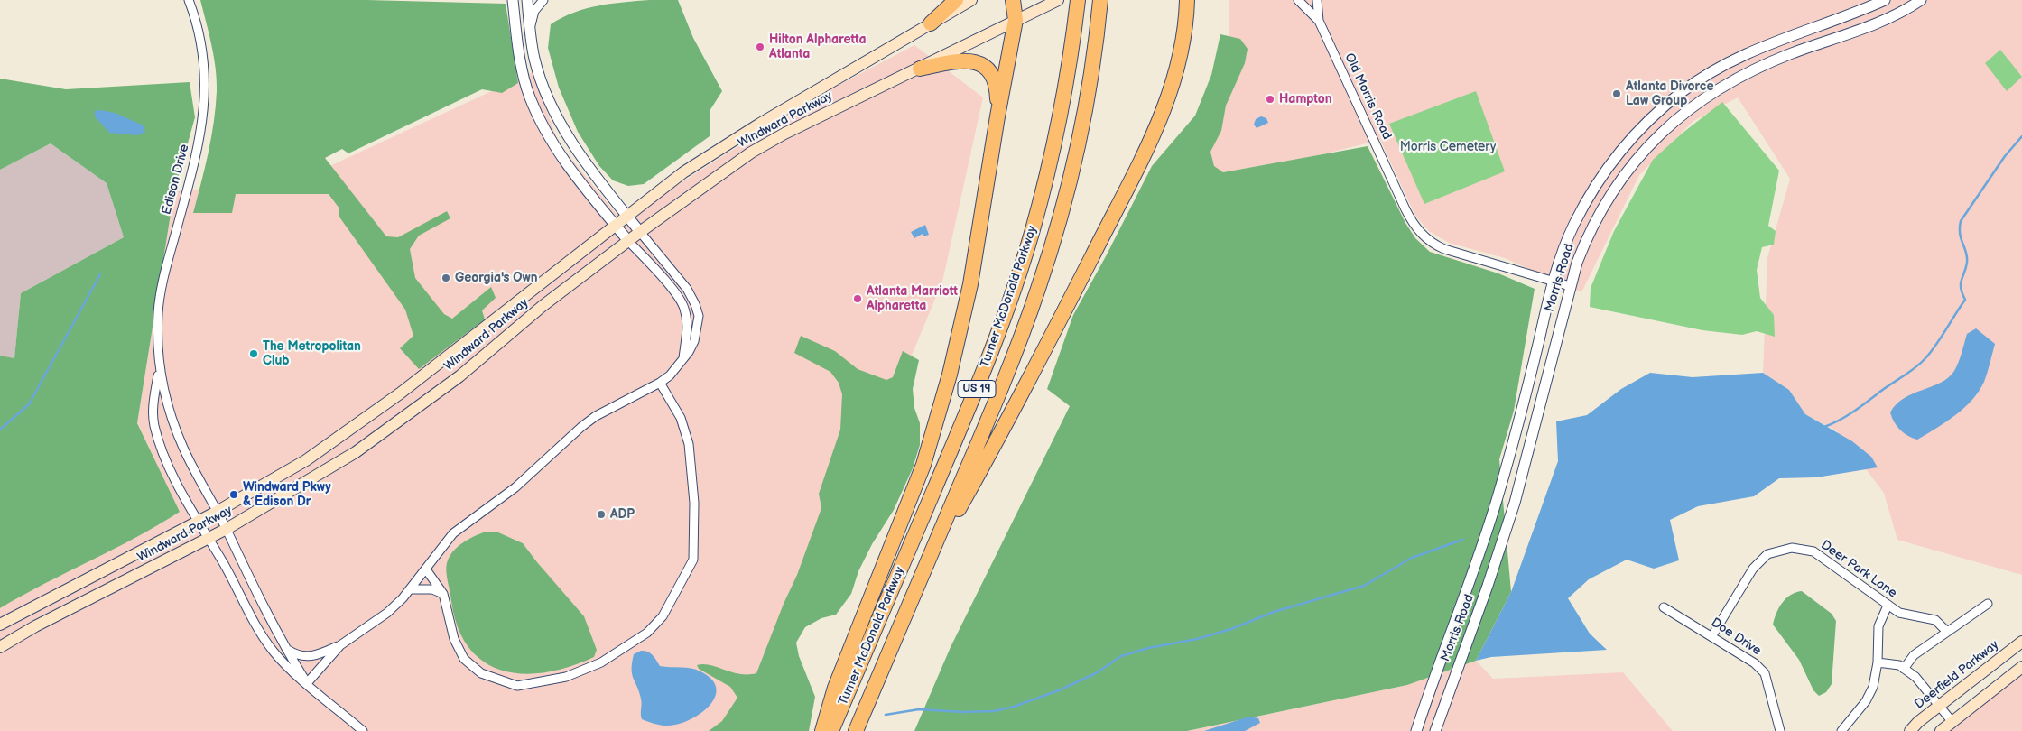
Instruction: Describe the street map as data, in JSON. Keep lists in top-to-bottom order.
{
  "streets": {
    "highway": ["Turner McDonald Parkway", "US 19"],
    "main road": ["Windward Parkway", "Deerfield Parkway"],
    "street": [
      "Old Morris Road",
      "Edison Drive",
      "Morris Road",
      "Deer Park Lane",
      "Doe Drive"
    ]
  },
  "crossings": [
    ["Old Morris Road", "Morris Road"],
    ["Windward Parkway", "Edison Drive"],
    ["Deer Park Lane", "Doe Drive"]
  ],
  "parks": ["Morris Cemetery"],
  "places": [
    "Hilton Alpharetta Atlanta",
    "Atlanta Divorce Law Group",
    "Hampton",
    "Georgia's Own",
    "Atlanta Marriott Alpharetta",
    "The Metropolitan Club",
    "Windward Pkwy & Edison Dr",
    "ADP"
  ]
}
